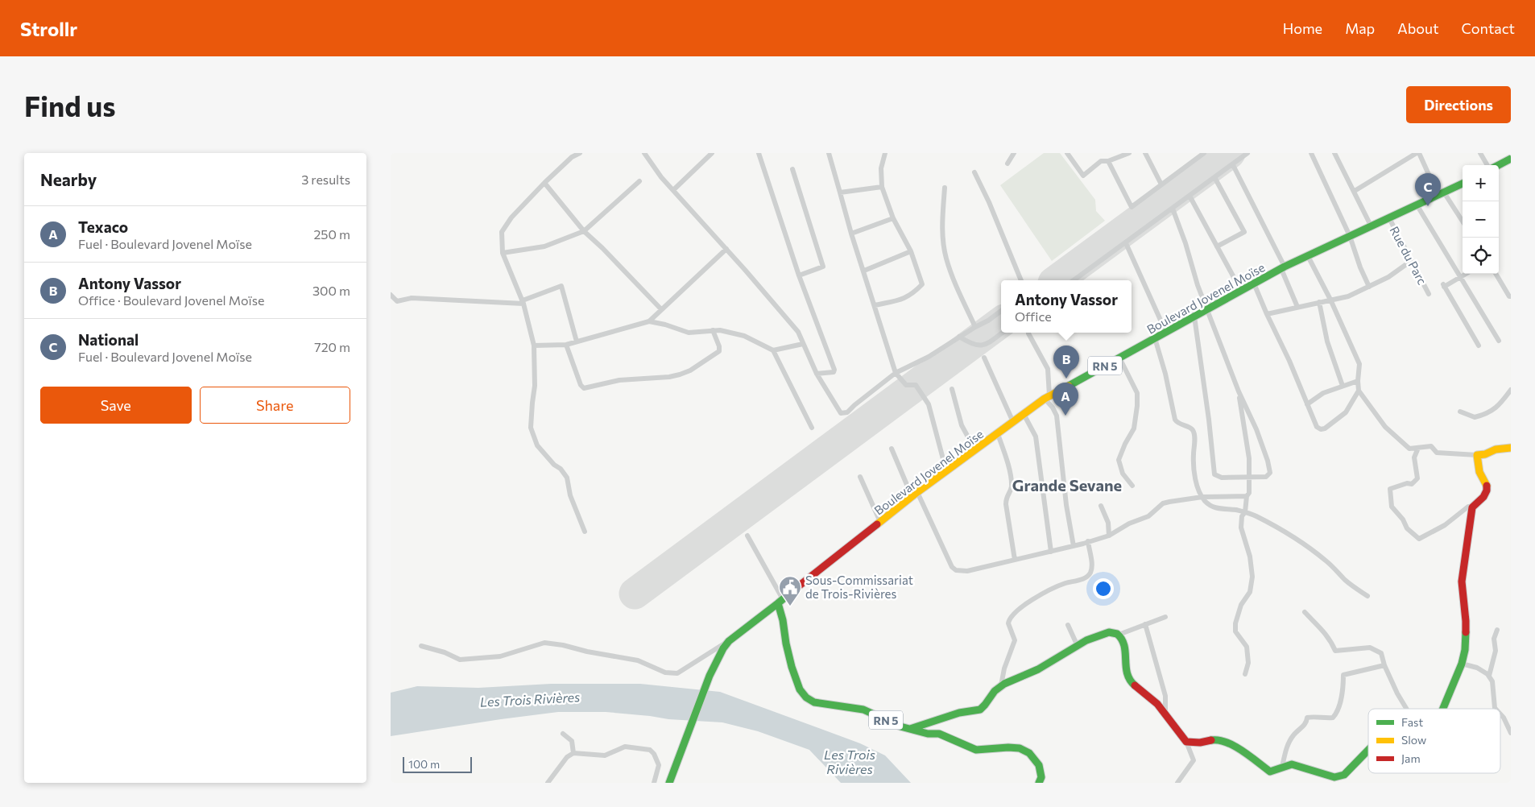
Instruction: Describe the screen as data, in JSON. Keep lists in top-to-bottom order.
{
  "streets": {
    "main road": ["Boulevard Jovenel Moïse", "RN 5"],
    "street": ["Rue du Parc"]
  },
  "crossings": [
    ["Rue du Parc", "Boulevard Jovenel Moïse"],
    ["Boulevard Jovenel Moïse", "RN 5"]
  ],
  "districts": ["Grande Sevane"],
  "water": ["Les Trois Rivières"],
  "places": {
    "public building": ["Sous-Commissariat de Trois-Rivières"]
  },
  "legend": ["Fast", "Slow", "Jam"],
  "scale_bar": "100 m",
  "page": {
    "header": "Strollr",
    "nav": [
      "Home",
      "Map",
      "About",
      "Contact"
    ],
    "buttons": [
      "Directions",
      ["Save", "Share"]
    ],
    "title": "Find us",
    "heading": ["Nearby", "3 results"],
    "map_buttons": ["+", "−"],
    "pins": ["C", "B", "A"],
    "list": [
      {
        "mark": "A",
        "name": "Texaco",
        "note": "Fuel · Boulevard Jovenel Moïse",
        "value": "250 m"
      },
      {
        "mark": "B",
        "name": "Antony Vassor",
        "note": "Office · Boulevard Jovenel Moïse",
        "value": "300 m"
      },
      {
        "mark": "C",
        "name": "National",
        "note": "Fuel · Boulevard Jovenel Moïse",
        "value": "720 m"
      }
    ],
    "popup": ["Antony Vassor", "Office"],
    "scale": "100 m"
  }
}
